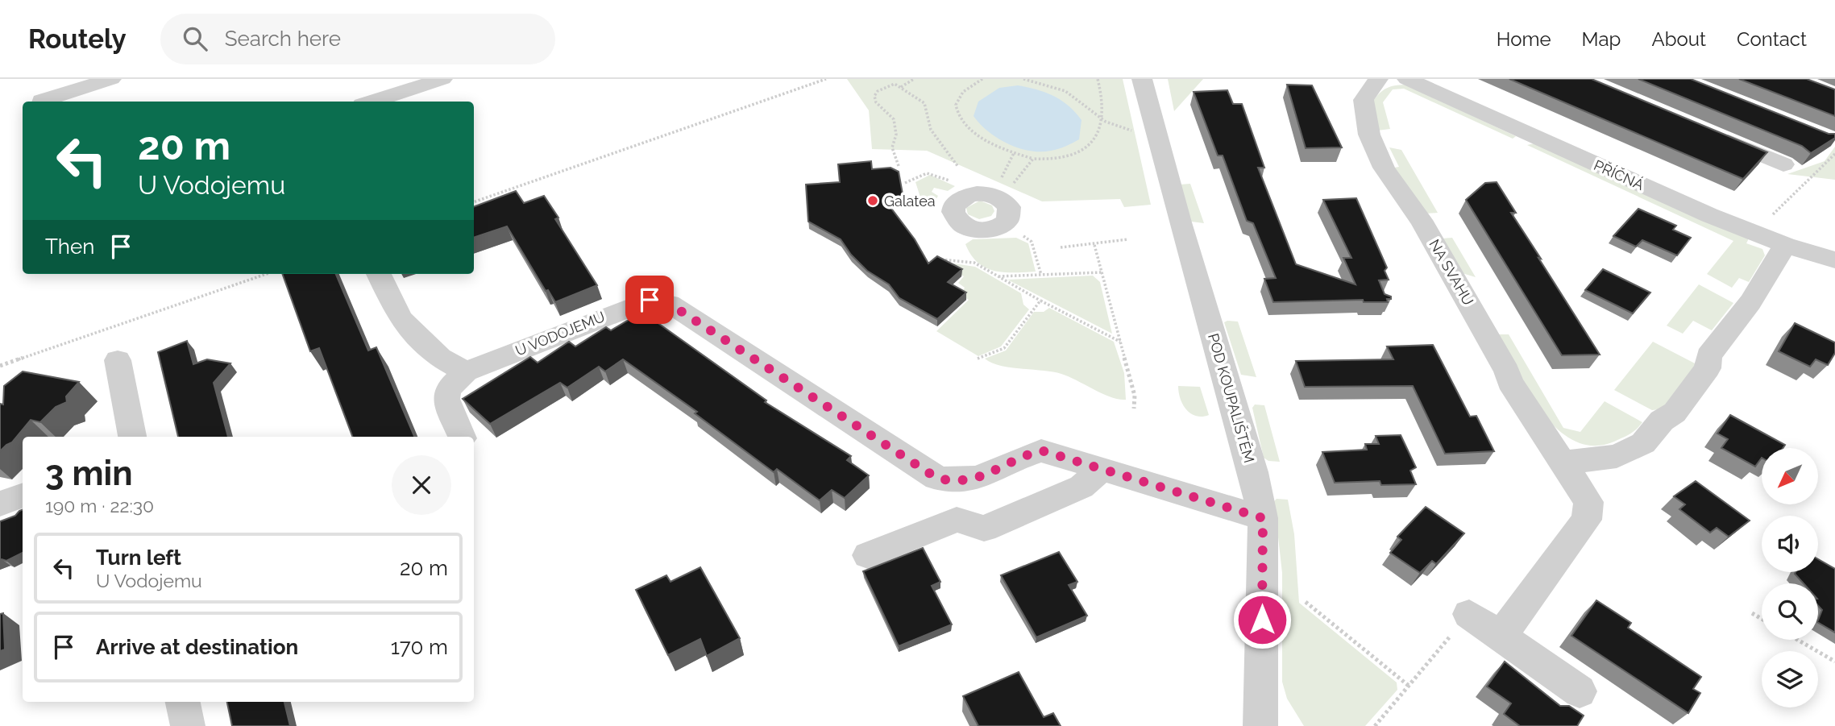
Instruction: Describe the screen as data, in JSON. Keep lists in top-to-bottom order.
{
  "streets": {
    "street": [
      "PŘÍČNÁ",
      "NA SVAHU",
      "U VODOJEMU",
      "POD KOUPALIŠTĚM"
    ]
  },
  "crossings": [
    ["U VODOJEMU", "POD KOUPALIŠTĚM"]
  ],
  "places": ["Galatea"],
  "north": "bottom left",
  "page": {
    "header": "Routely",
    "search": "Search here",
    "nav": [
      "Home",
      "Map",
      "About",
      "Contact"
    ],
    "turn": ["20 m", "U Vodojemu"],
    "then": "Then",
    "heading": ["3 min", "190 m · 22:30"],
    "list": [
      {
        "name": "Turn left",
        "note": "U Vodojemu",
        "value": "20 m"
      },
      {
        "name": "Arrive at destination",
        "value": "170 m"
      }
    ]
  }
}
